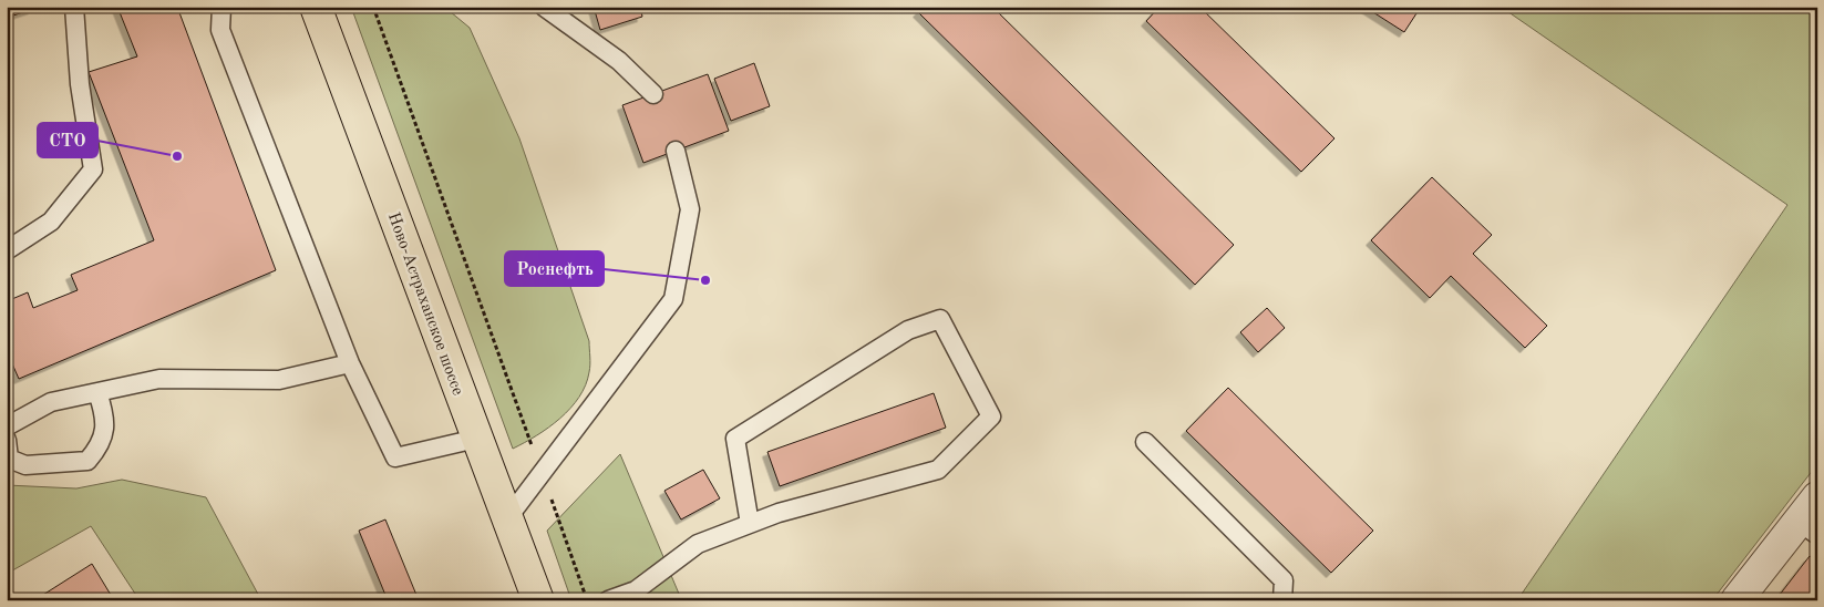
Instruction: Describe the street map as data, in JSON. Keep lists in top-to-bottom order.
{
  "streets": {
    "main road": ["Ново-Астраханское шоссе"]
  },
  "places": ["СТО", "Роснефть"]
}
